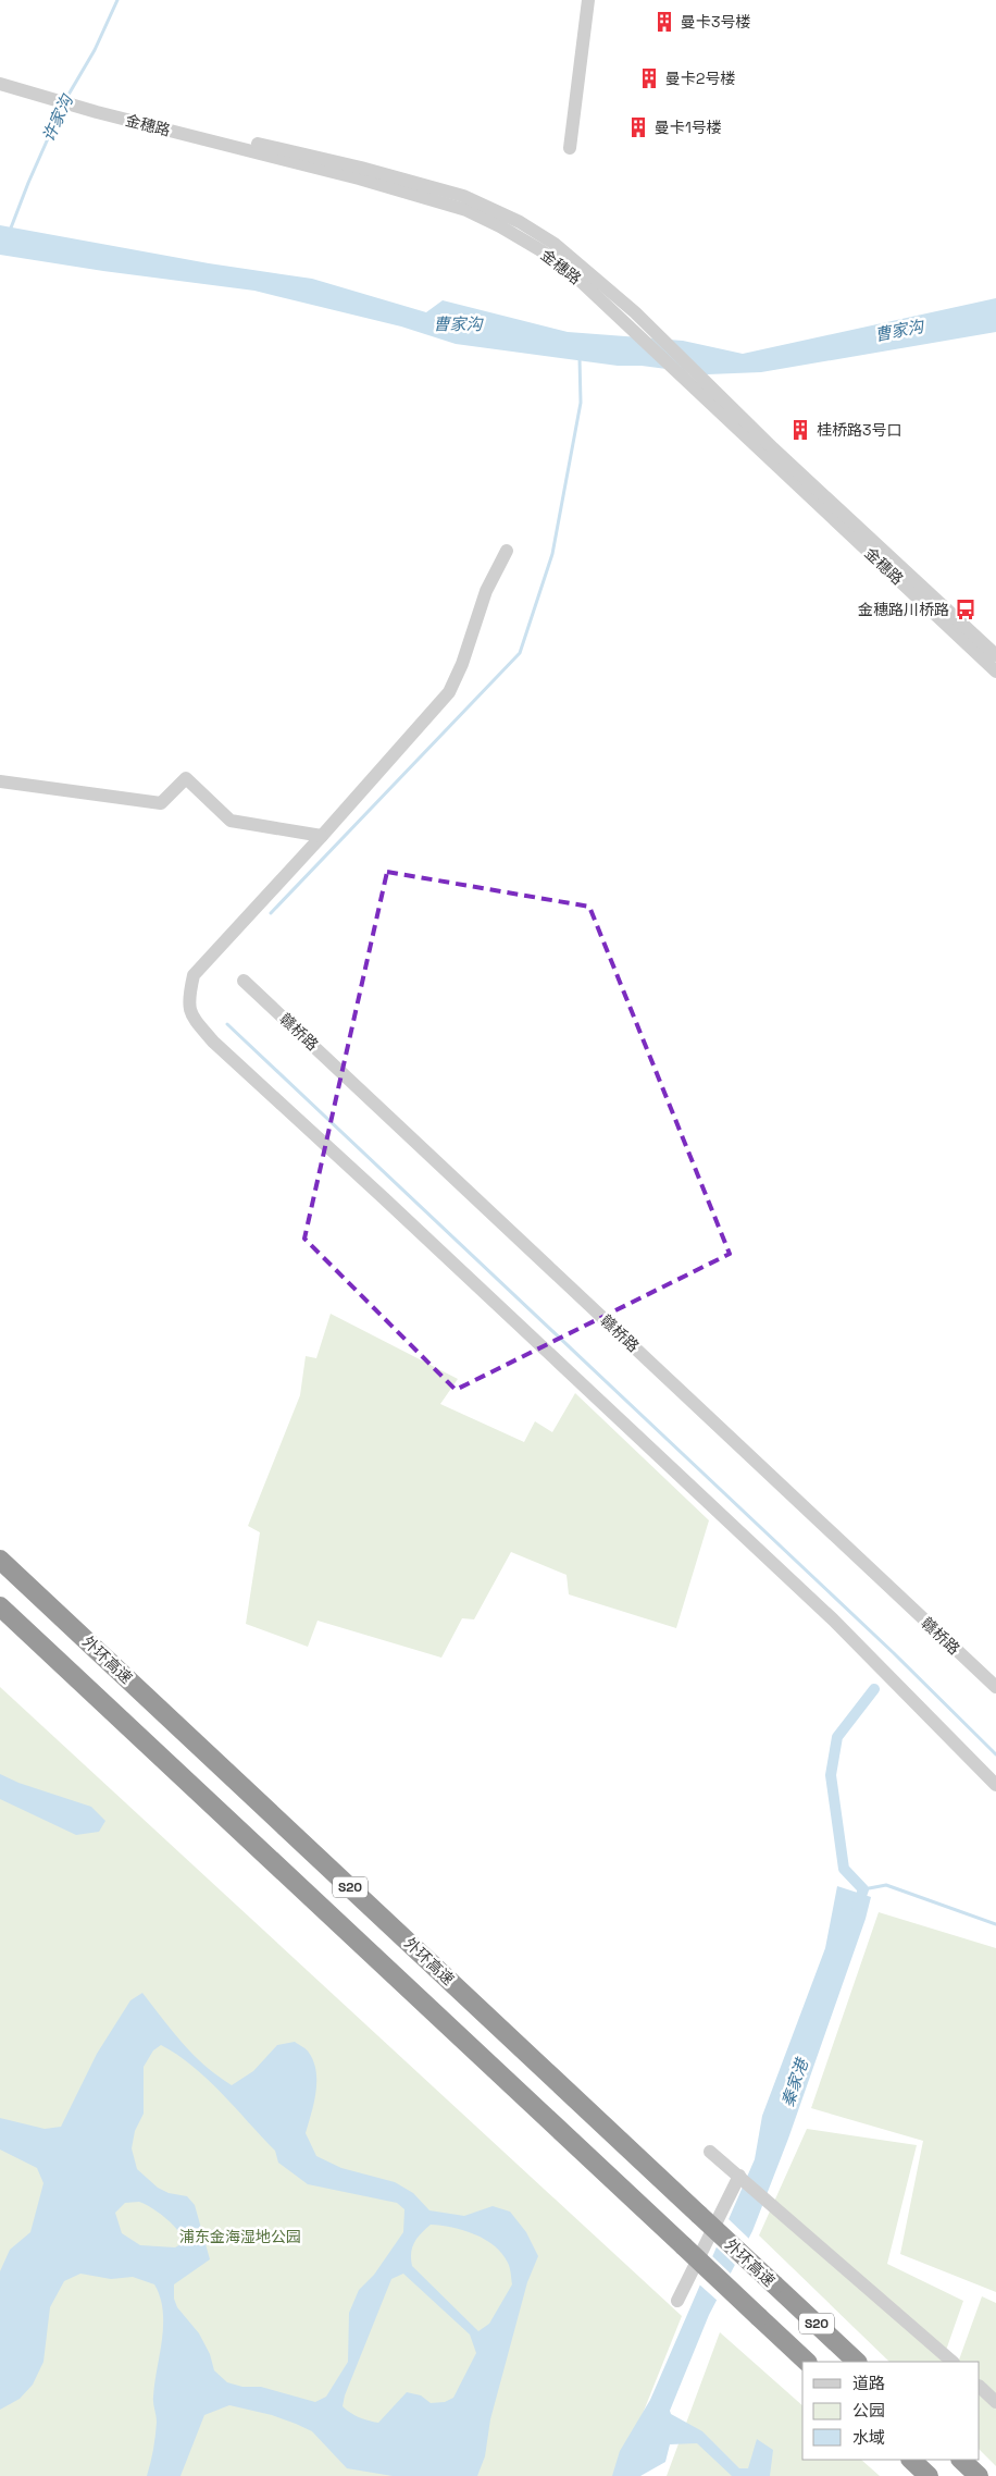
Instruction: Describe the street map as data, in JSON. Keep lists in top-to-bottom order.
{
  "streets": {
    "highway": ["外环高速", "S20"],
    "street": ["金穗路", "赣桥路"]
  },
  "water": ["许家沟", "曹家沟", "秦家港"],
  "parks": ["浦东金海湿地公园"],
  "places": {
    "building": [
      "曼卡3号楼",
      "曼卡2号楼",
      "曼卡1号楼",
      "桂桥路3号口"
    ],
    "bus stop": ["金穗路川桥路"]
  },
  "legend": ["道路", "公园", "水域"]
}
